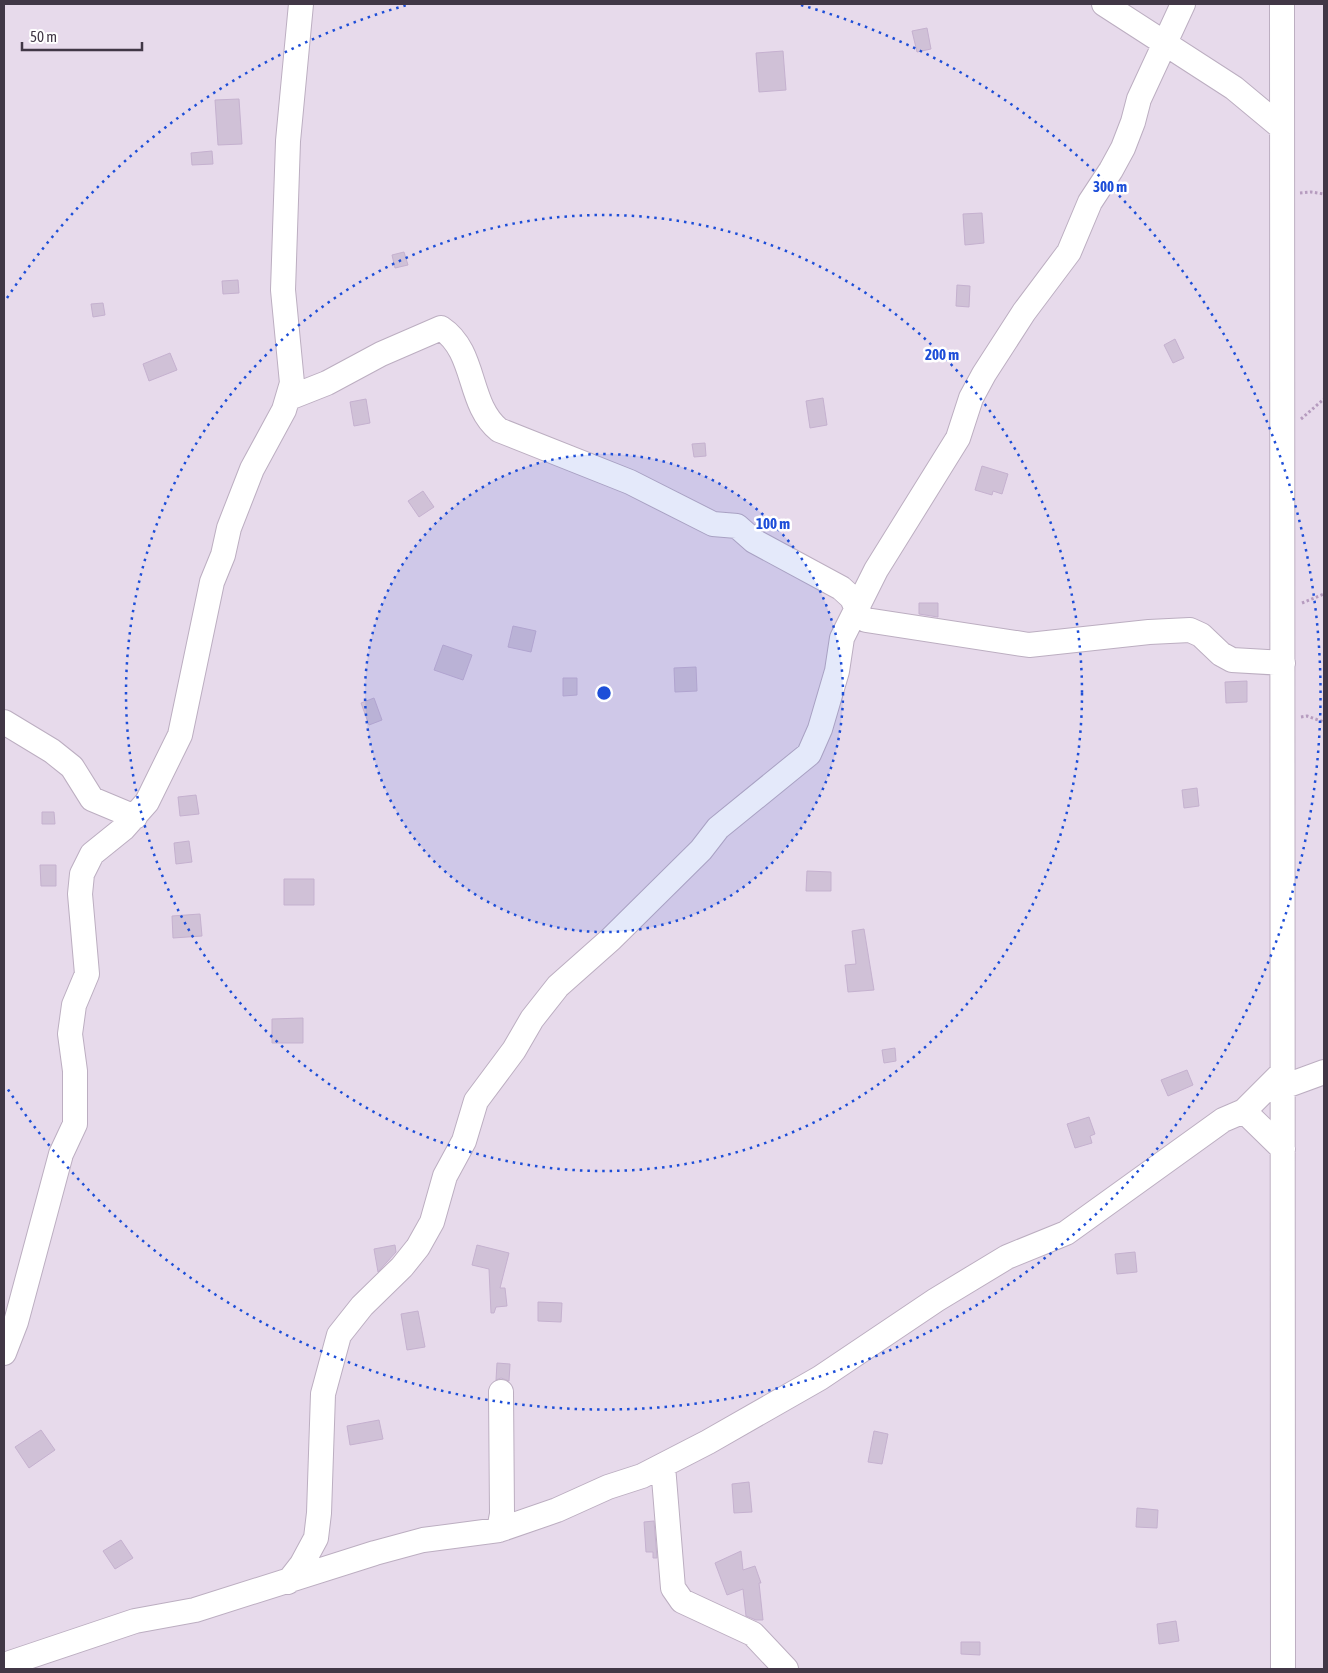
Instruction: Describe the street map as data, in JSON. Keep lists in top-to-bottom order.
{
  "scale_bar": "50 m",
  "rings": ["300 m", "200 m", "100 m"]
}
